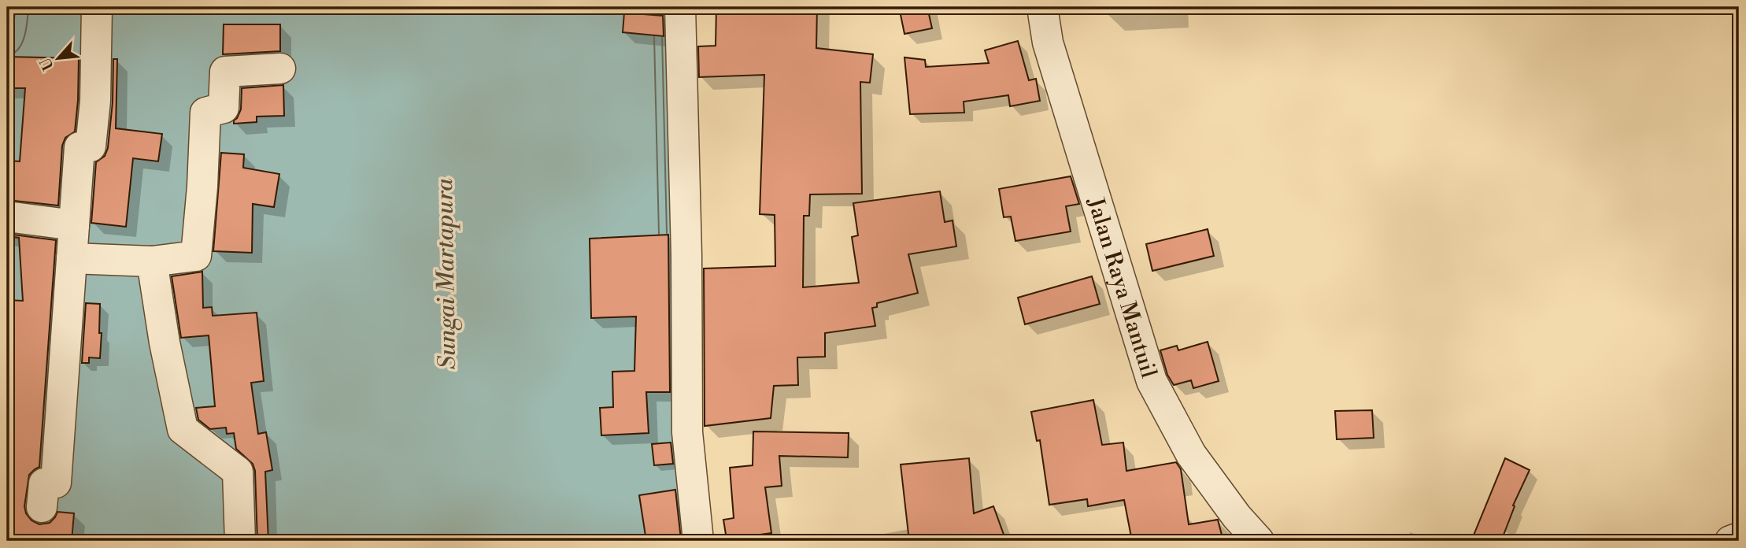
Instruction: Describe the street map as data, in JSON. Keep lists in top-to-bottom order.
{
  "streets": {
    "street": ["Jalan Raya Mantuil"]
  },
  "water": ["Sungai Martapura"],
  "north": "bottom left"
}
